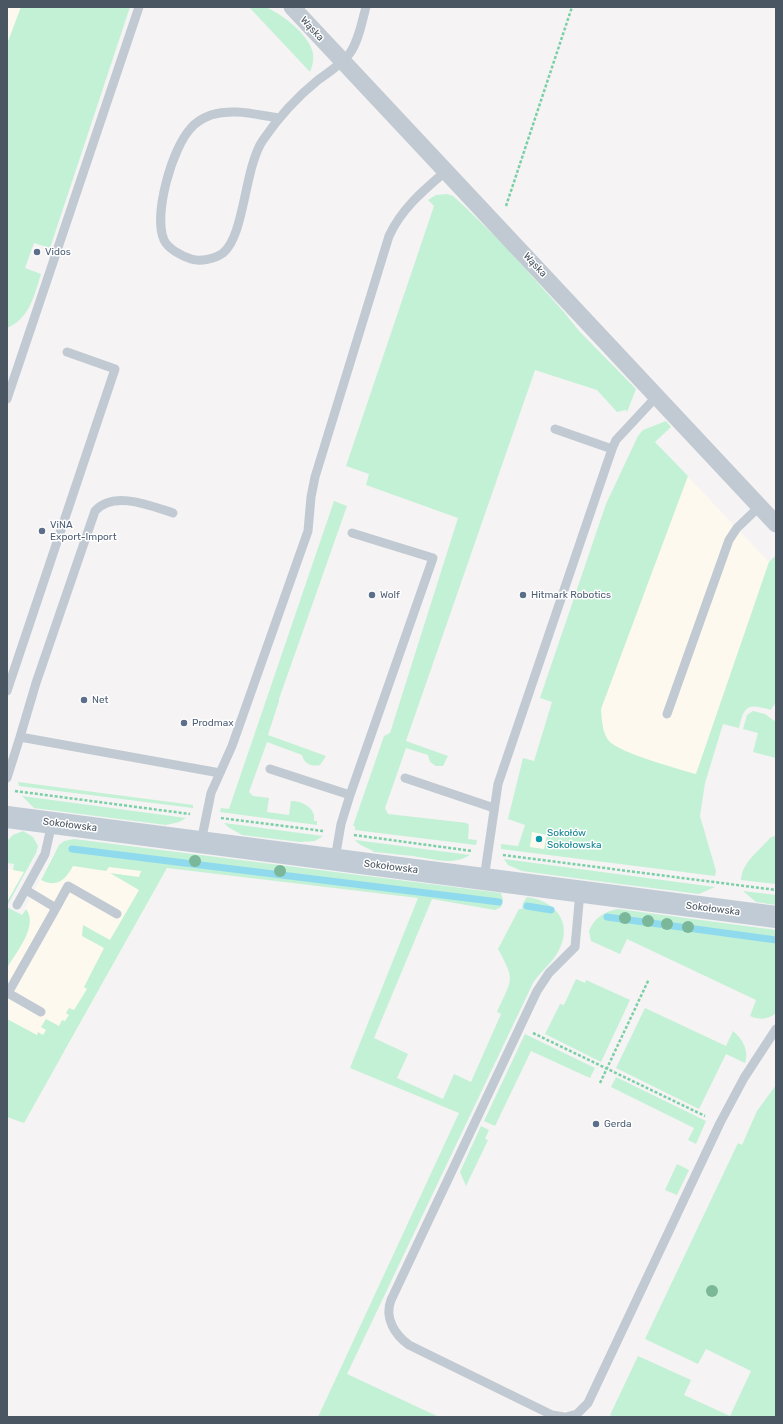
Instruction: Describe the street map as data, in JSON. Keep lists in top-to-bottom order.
{
  "streets": {
    "street": ["Wąska", "Sokołowska"]
  },
  "places": [
    "Vidos",
    "ViNA Export-Import",
    "Wolf",
    "Hitmark Robotics",
    "Net",
    "Prodmax",
    "Sokołów Sokołowska",
    "Gerda"
  ]
}
